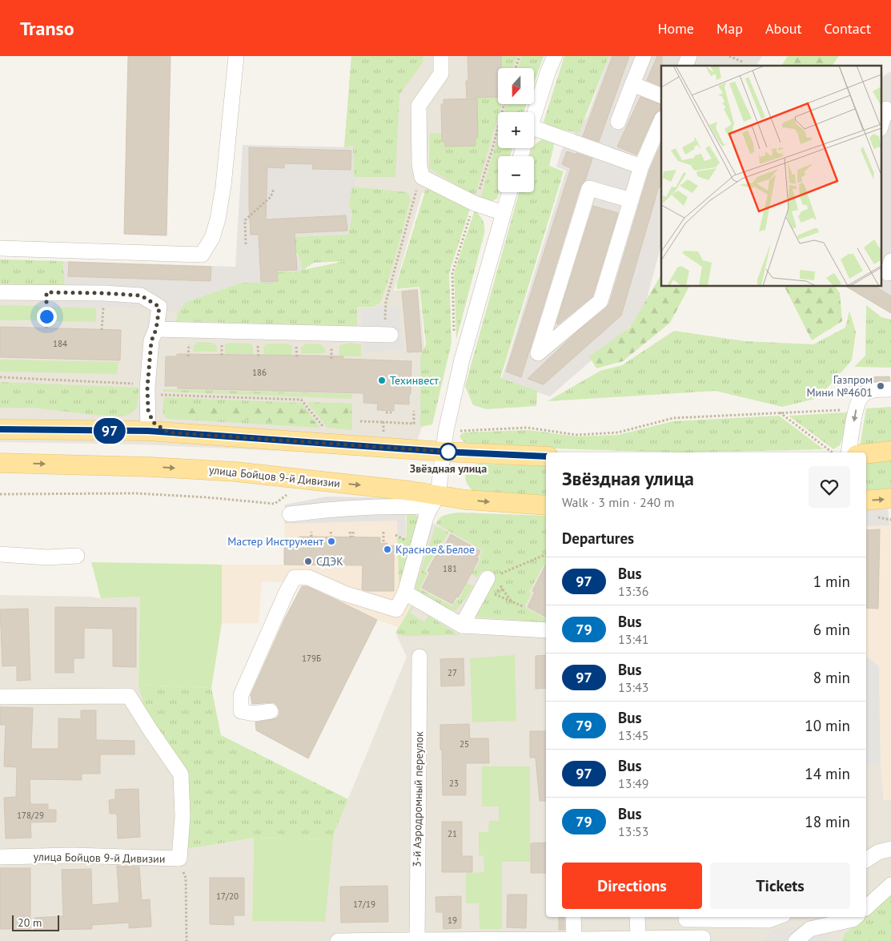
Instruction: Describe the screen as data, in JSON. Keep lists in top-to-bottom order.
{
  "streets": {
    "main road": ["улица Бойцов 9-й Дивизии"],
    "street": ["3-й Аэродромный переулок"]
  },
  "places": [
    "Техинвест",
    "Газпром Мини №4601",
    "Звёздная улица",
    "Мастер Инструмент",
    "Красное&Белое",
    "СДЭК"
  ],
  "lines": ["bus line 97"],
  "house_numbers": [
    "184",
    "186",
    "181",
    "179Б",
    "27",
    "25",
    "23",
    "178/29",
    "21",
    "17/20",
    "17/19",
    "19"
  ],
  "scale_bar": "20 m",
  "north": "bottom",
  "page": {
    "header": "Transo",
    "nav": [
      "Home",
      "Map",
      "About",
      "Contact"
    ],
    "on_map": "97",
    "map_buttons": ["+", "−"],
    "heading": [
      ["Звёздная улица", "Walk · 3 min · 240 m"],
      "Departures"
    ],
    "list": [
      {
        "mark": "97",
        "name": "Bus",
        "note": "13:36",
        "value": "1 min"
      },
      {
        "mark": "79",
        "name": "Bus",
        "note": "13:41",
        "value": "6 min"
      },
      {
        "mark": "97",
        "name": "Bus",
        "note": "13:43",
        "value": "8 min"
      },
      {
        "mark": "79",
        "name": "Bus",
        "note": "13:45",
        "value": "10 min"
      },
      {
        "mark": "97",
        "name": "Bus",
        "note": "13:49",
        "value": "14 min"
      },
      {
        "mark": "79",
        "name": "Bus",
        "note": "13:53",
        "value": "18 min"
      }
    ],
    "buttons": ["Directions", "Tickets"],
    "scale": "20 m"
  }
}
